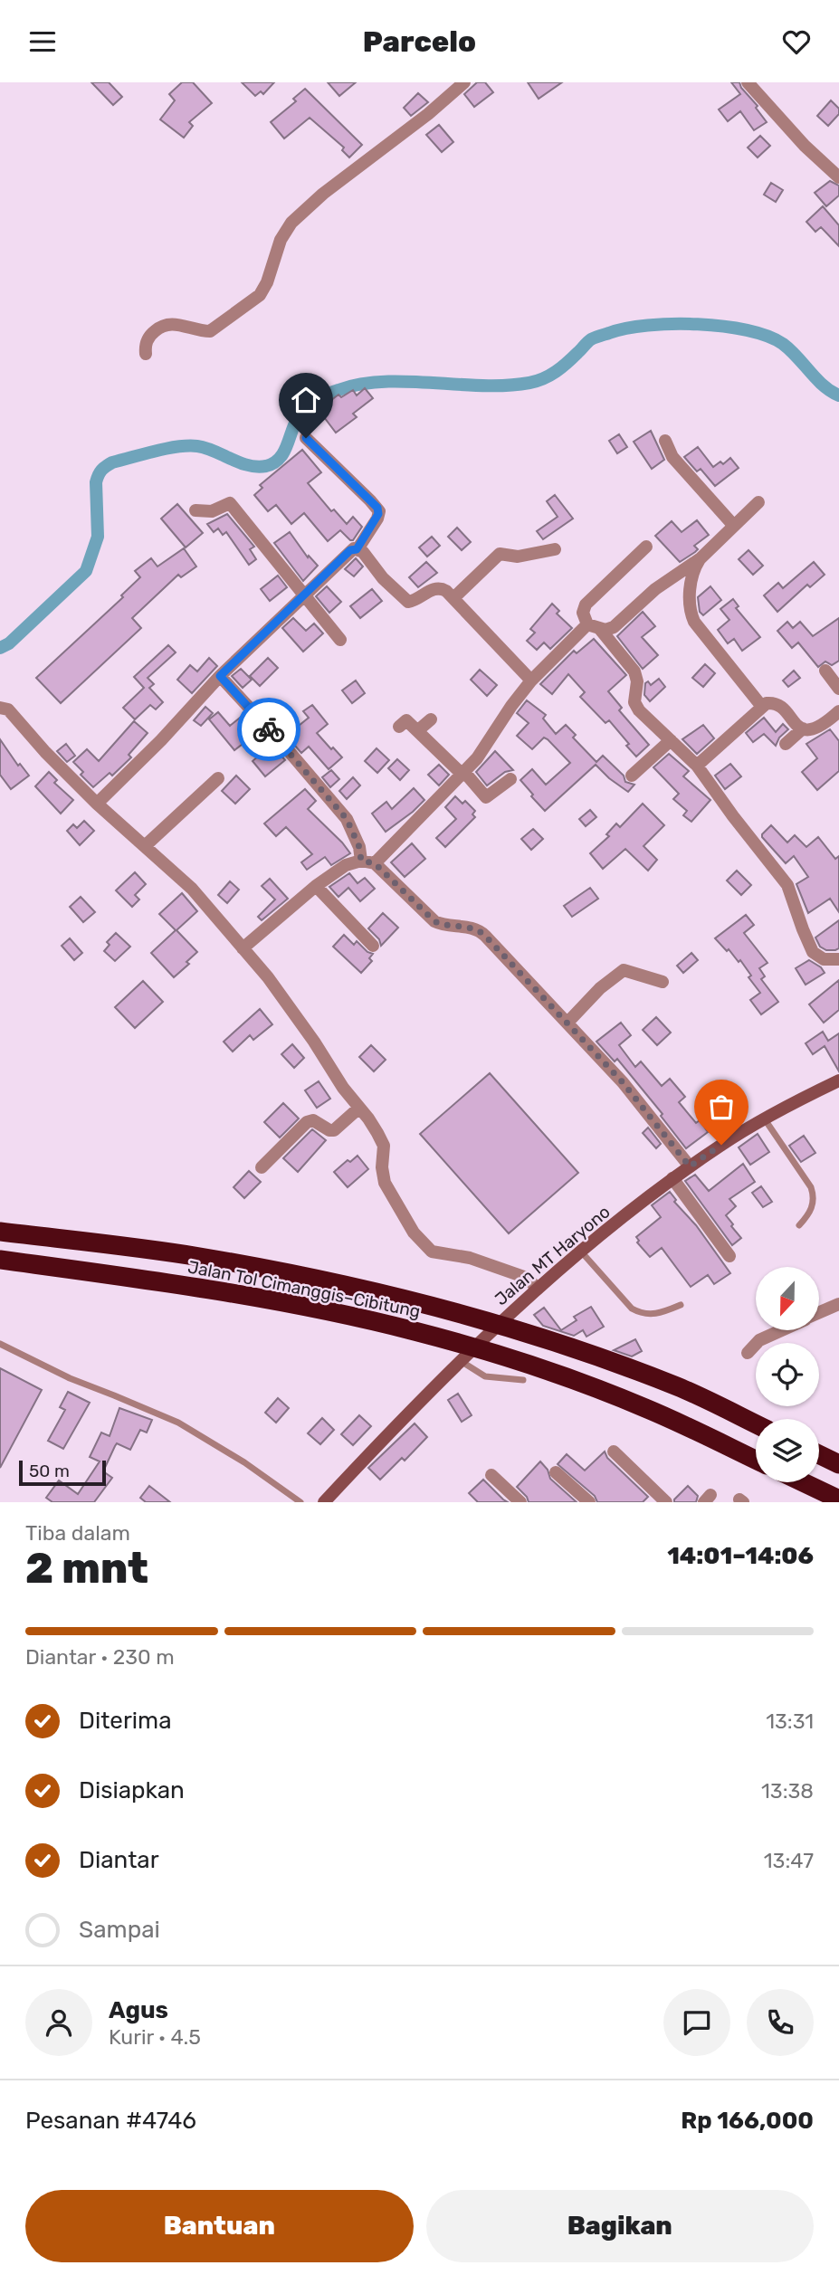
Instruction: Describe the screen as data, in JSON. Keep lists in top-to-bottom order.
{
  "streets": {
    "highway": ["Jalan Tol Cimanggis–Cibitung"],
    "main road": ["Jalan MT Haryono"]
  },
  "scale_bar": "50 m",
  "north": "bottom",
  "page": {
    "header": "Parcelo",
    "scale": "50 m",
    "heading": ["2 mnt", "Tiba dalam", "14:01–14:06"],
    "panel": [
      "Agus",
      "Kurir · 4.5",
      "Pesanan #4746",
      "Rp 166,000"
    ],
    "bar": "Diantar · 230 m",
    "list": [
      ["Diterima", "13:31"],
      ["Disiapkan", "13:38"],
      ["Diantar", "13:47"],
      "Sampai"
    ],
    "buttons": ["Bantuan", "Bagikan"]
  }
}
